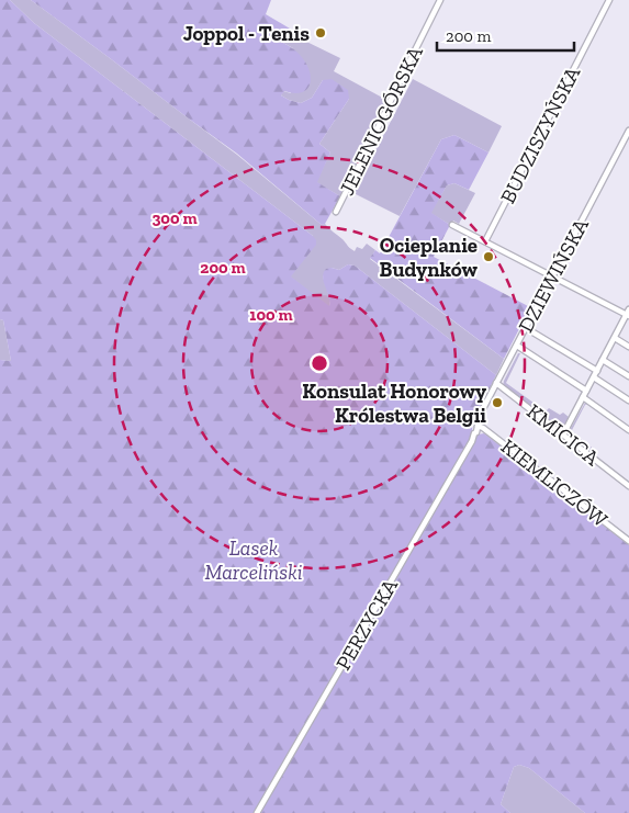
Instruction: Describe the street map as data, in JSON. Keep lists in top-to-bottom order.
{
  "streets": {
    "street": [
      "JELENIOGÓRSKA",
      "BUDZISZYŃSKA",
      "DZIEWIŃSKA",
      "KMICICA",
      "KIEMLICZÓW",
      "PERZYCKA"
    ]
  },
  "crossings": [
    ["DZIEWIŃSKA", "KMICICA"],
    ["DZIEWIŃSKA", "KIEMLICZÓW"],
    ["DZIEWIŃSKA", "PERZYCKA"]
  ],
  "parks": ["Lasek Marceliński"],
  "places": ["Joppol - Tenis", "Ocieplanie Budynków", "Konsulat Honorowy Królestwa Belgii"],
  "scale_bar": "200 m",
  "rings": ["300 m", "200 m", "100 m"]
}
